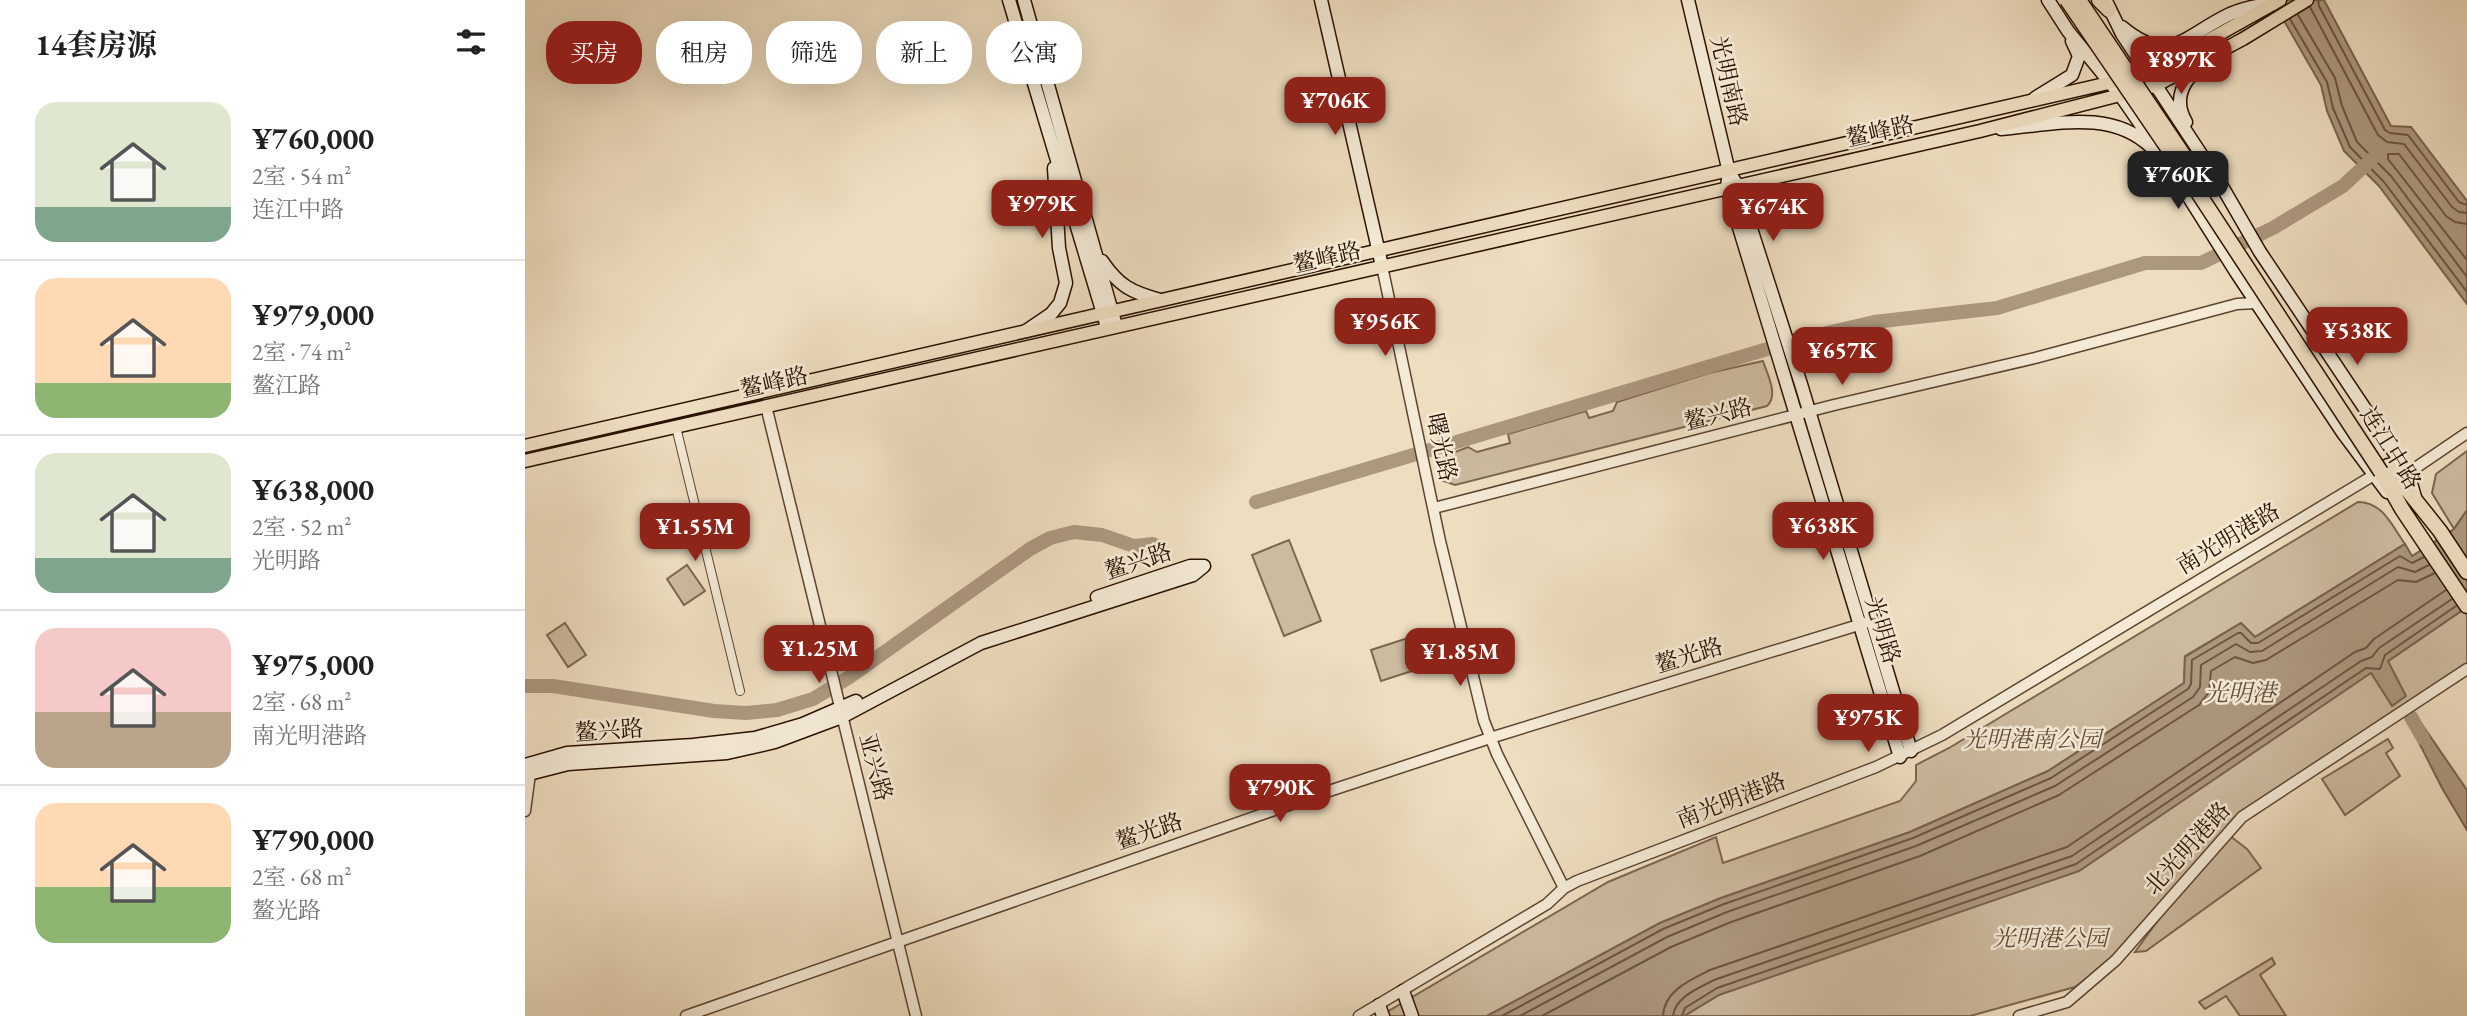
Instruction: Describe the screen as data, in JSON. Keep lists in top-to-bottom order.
{
  "streets": {
    "highway": ["连江中路"],
    "main road": [
      "光明南路",
      "鳌峰路",
      "鳌兴路",
      "曙光路",
      "光明路"
    ],
    "street": [
      "南光明港路",
      "鳌光路",
      "亚兴路",
      "北光明港路"
    ]
  },
  "crossings": [
    ["光明南路", "鳌峰路"],
    ["光明南路", "光明路"],
    ["鳌峰路", "曙光路"],
    ["鳌峰路", "光明路"],
    ["鳌峰路", "亚兴路"],
    ["鳌兴路", "曙光路"],
    ["鳌兴路", "光明路"],
    ["鳌兴路", "亚兴路"],
    ["曙光路", "南光明港路"],
    ["曙光路", "鳌光路"],
    ["连江中路", "南光明港路"],
    ["南光明港路", "光明路"],
    ["光明路", "鳌光路"],
    ["鳌光路", "亚兴路"]
  ],
  "water": ["光明港"],
  "parks": ["光明港南公园", "光明港公园"],
  "page": {
    "heading": "14套房源",
    "chip": [
      "买房",
      "租房",
      "筛选",
      "新上",
      "公寓"
    ],
    "price": [
      "¥897K",
      "¥706K",
      "¥760K",
      "¥979K",
      "¥674K",
      "¥956K",
      "¥538K",
      "¥657K",
      "¥638K",
      "¥1.55M",
      "¥1.25M",
      "¥1.85M",
      "¥975K",
      "¥790K"
    ],
    "list": [
      {
        "name": "¥760,000",
        "note": "2室 · 54 m² · 连江中路"
      },
      {
        "name": "¥979,000",
        "note": "2室 · 74 m² · 鳌江路"
      },
      {
        "name": "¥638,000",
        "note": "2室 · 52 m² · 光明路"
      },
      {
        "name": "¥975,000",
        "note": "2室 · 68 m² · 南光明港路"
      },
      {
        "name": "¥790,000",
        "note": "2室 · 68 m² · 鳌光路"
      }
    ]
  }
}
